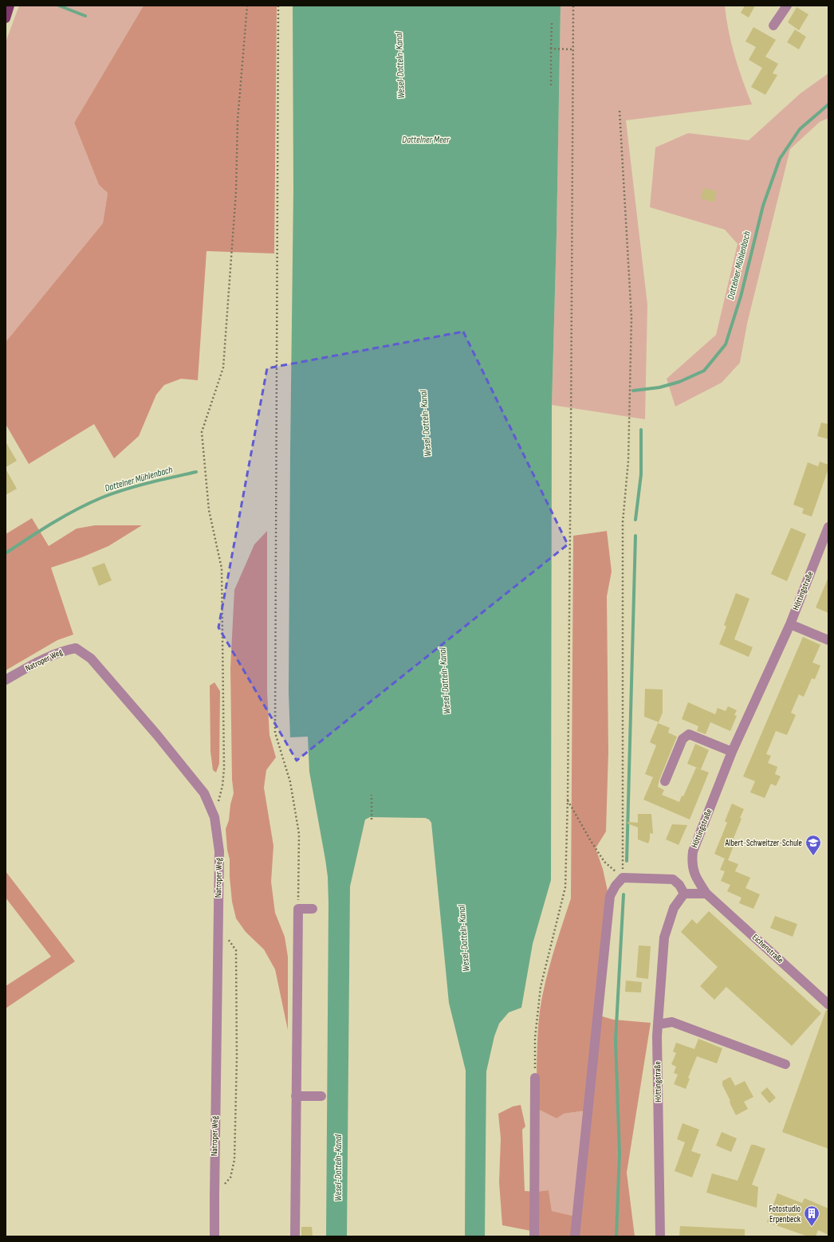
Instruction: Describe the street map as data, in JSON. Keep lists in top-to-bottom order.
{
  "streets": {
    "street": ["Höttingstraße", "Natroper Weg", "Eichenstraße"]
  },
  "crossings": [
    ["Höttingstraße", "Eichenstraße"]
  ],
  "water": ["Wesel-Datteln-Kanal", "Dattelner Meer", "Dattelner Mühlenbach"],
  "places": {
    "school or university": ["Albert-Schweitzer-Schule"],
    "building": ["Fotostudio Erpenbeck"]
  }
}
